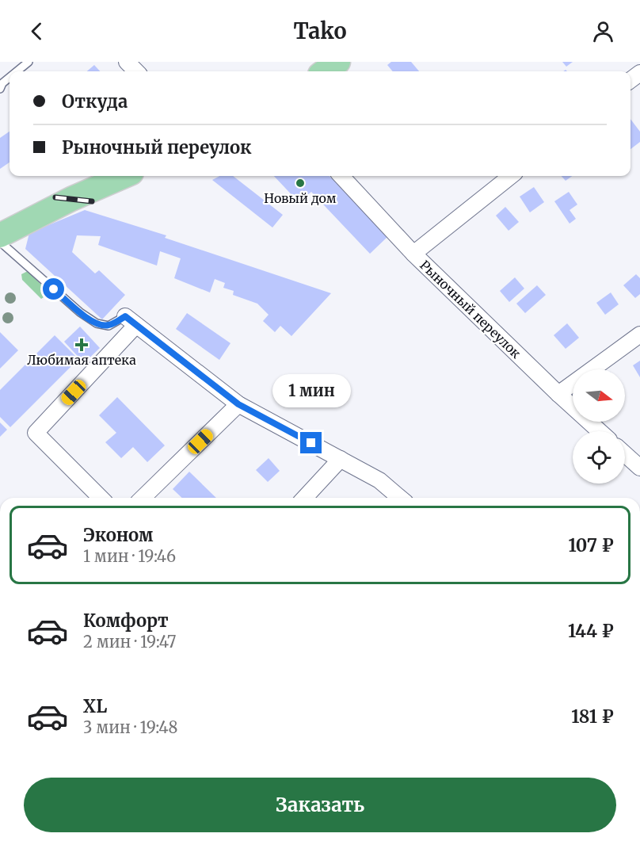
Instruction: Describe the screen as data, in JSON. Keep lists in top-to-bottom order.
{
  "streets": {
    "street": ["Рыночный переулок"]
  },
  "places": {
    "other": ["Новый дом"],
    "health": ["Любимая аптека"]
  },
  "north": "right",
  "page": {
    "header": "Tako",
    "banner": ["Откуда", "Рыночный переулок"],
    "bubble": "1 мин",
    "list": [
      {
        "name": "Эконом",
        "note": "1 мин · 19:46",
        "value": "107 ₽"
      },
      {
        "name": "Комфорт",
        "note": "2 мин · 19:47",
        "value": "144 ₽"
      },
      {
        "name": "XL",
        "note": "3 мин · 19:48",
        "value": "181 ₽"
      }
    ],
    "buttons": "Заказать"
  }
}
